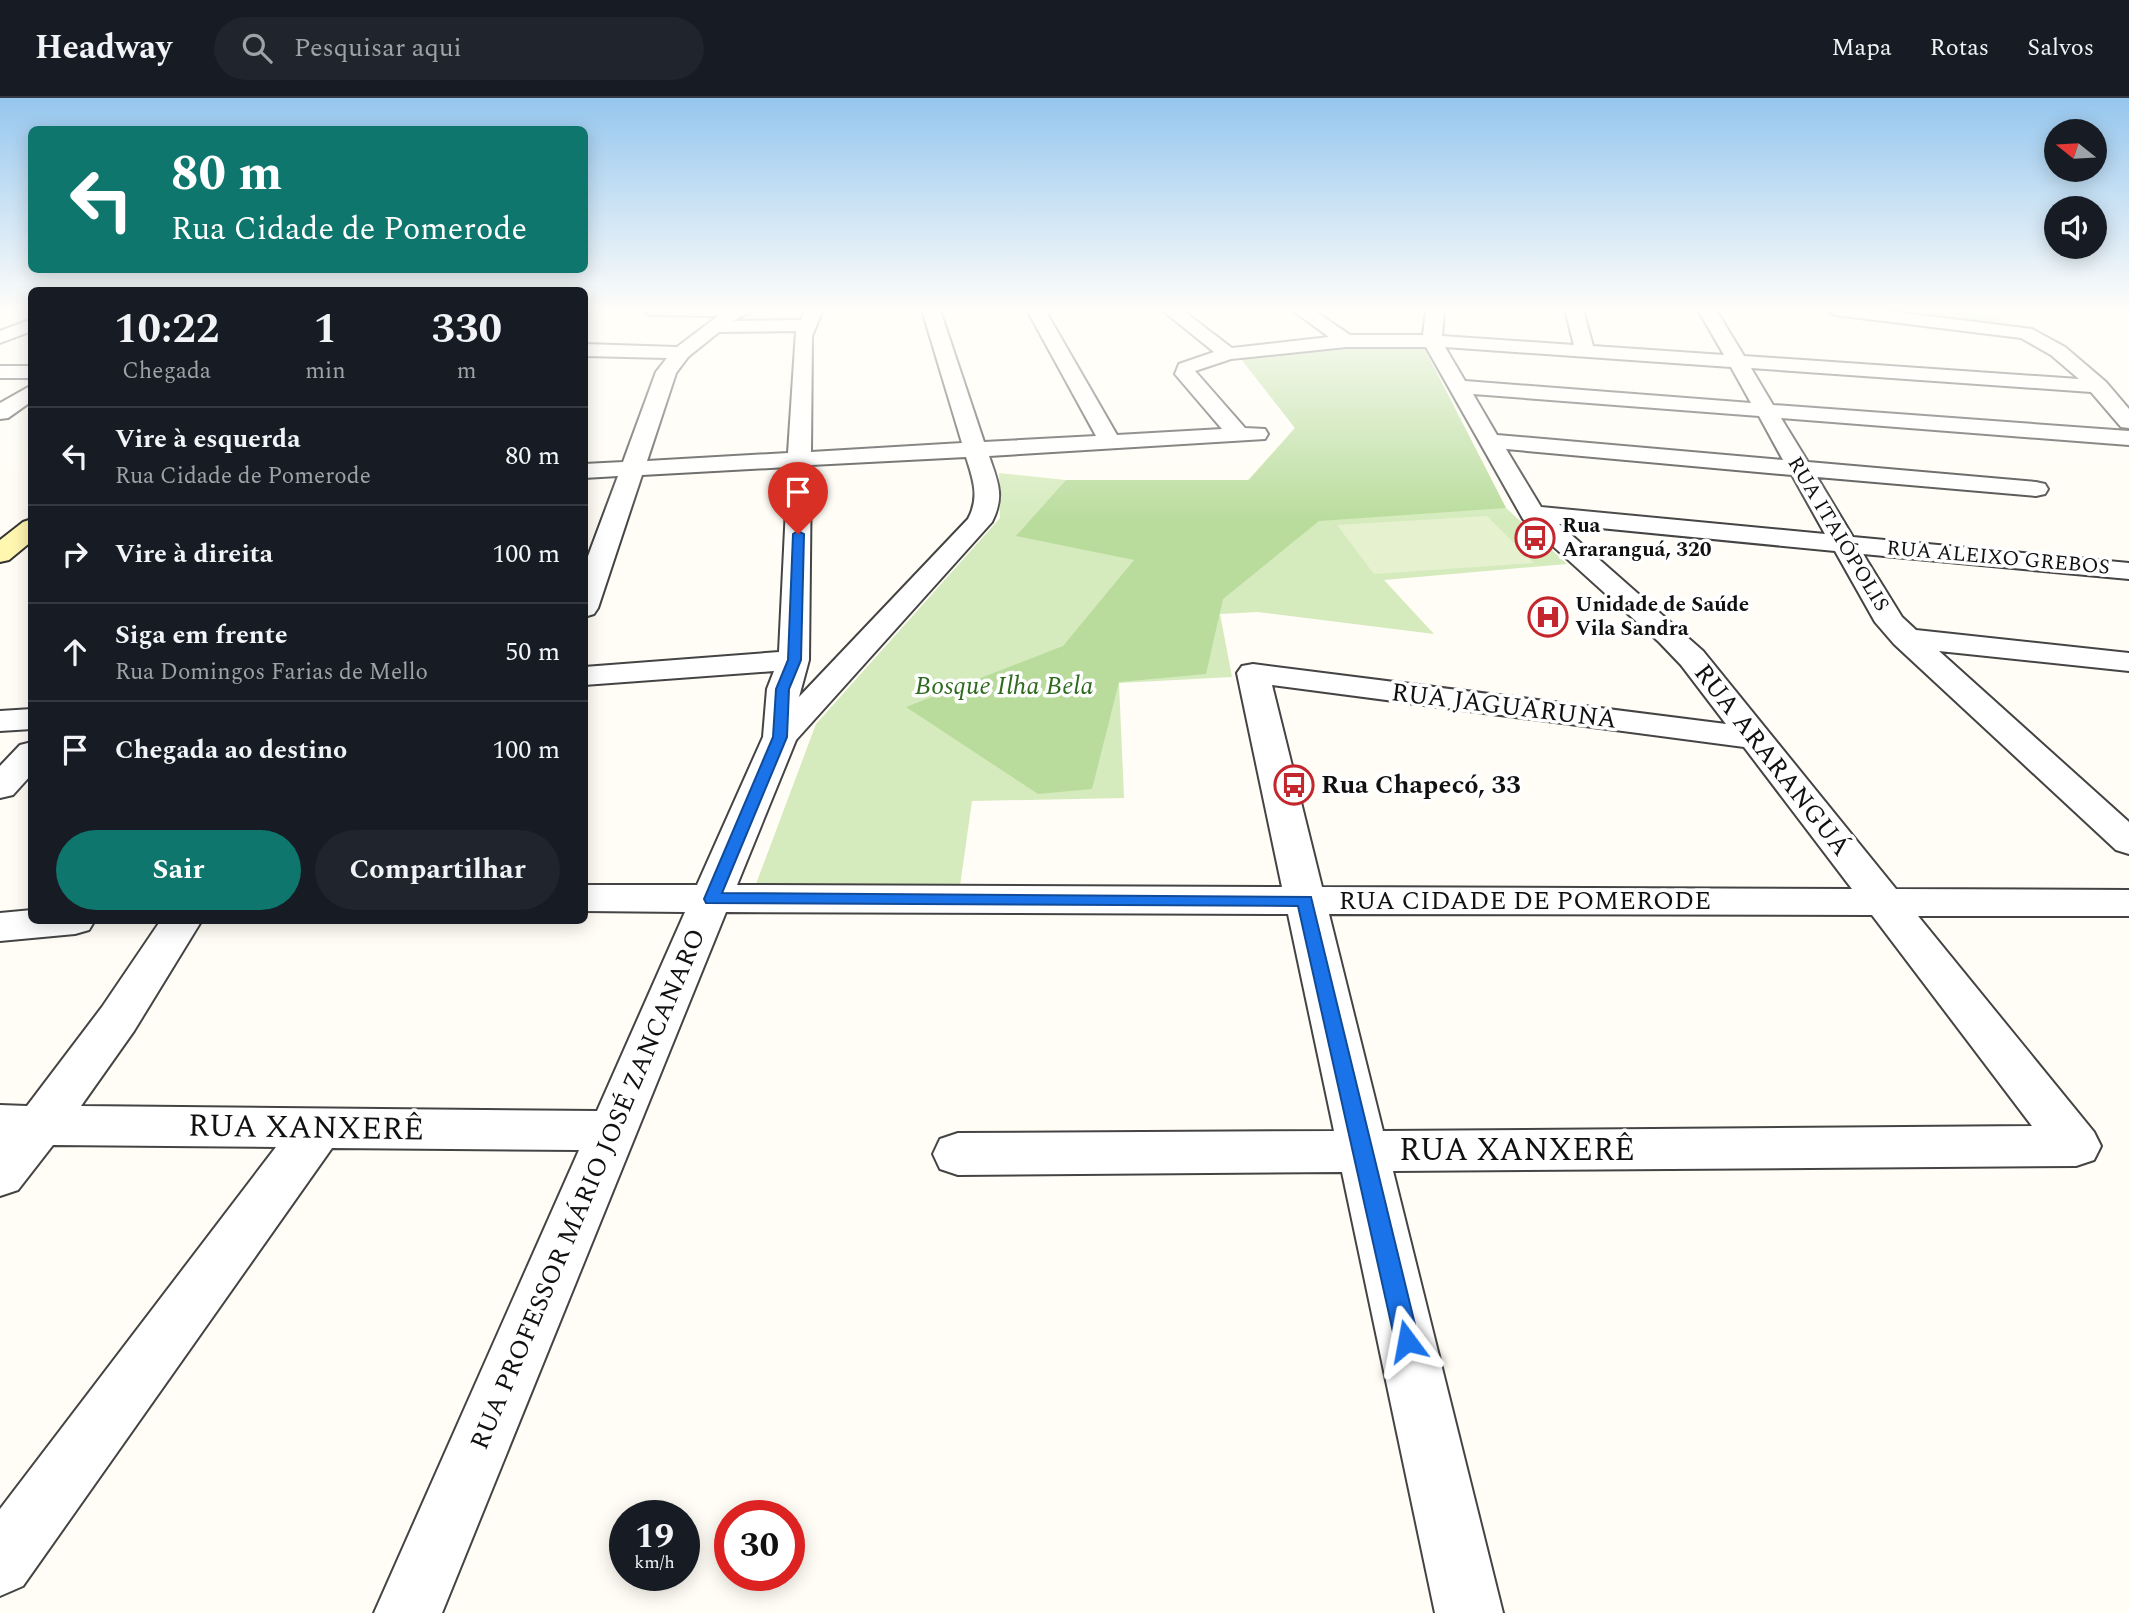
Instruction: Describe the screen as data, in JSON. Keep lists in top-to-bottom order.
{
  "streets": {
    "street": [
      "RUA ITAIÓPOLIS",
      "RUA ALEIXO GREBOS",
      "RUA JAGUARUNA",
      "RUA ARARANGUÁ",
      "RUA CIDADE DE POMERODE",
      "RUA XANXERÊ",
      "RUA PROFESSOR MÁRIO JOSÉ ZANCANARO"
    ]
  },
  "crossings": [
    ["RUA ITAIÓPOLIS", "RUA ALEIXO GREBOS"],
    ["RUA ALEIXO GREBOS", "RUA ARARANGUÁ"],
    ["RUA JAGUARUNA", "RUA ARARANGUÁ"],
    ["RUA JAGUARUNA", "RUA CIDADE DE POMERODE"],
    ["RUA ARARANGUÁ", "RUA CIDADE DE POMERODE"],
    ["RUA ARARANGUÁ", "RUA XANXERÊ"],
    ["RUA CIDADE DE POMERODE", "RUA PROFESSOR MÁRIO JOSÉ ZANCANARO"],
    ["RUA XANXERÊ", "RUA PROFESSOR MÁRIO JOSÉ ZANCANARO"]
  ],
  "parks": ["Bosque Ilha Bela"],
  "places": {
    "bus stop": ["Rua Araranguá, 320", "Rua Chapecó, 33"],
    "hospital": ["Unidade de Saúde Vila Sandra"]
  },
  "north": "left",
  "page": {
    "header": "Headway",
    "search": "Pesquisar aqui",
    "nav": ["Mapa", "Rotas", "Salvos"],
    "turn": ["80 m", "Rua Cidade de Pomerode"],
    "eta": [
      "10:22",
      "Chegada",
      "1",
      "min",
      "330",
      "m"
    ],
    "list": [
      {
        "name": "Vire à esquerda",
        "note": "Rua Cidade de Pomerode",
        "value": "80 m"
      },
      {
        "name": "Vire à direita",
        "value": "100 m"
      },
      {
        "name": "Siga em frente",
        "note": "Rua Domingos Farias de Mello",
        "value": "50 m"
      },
      {
        "name": "Chegada ao destino",
        "value": "100 m"
      }
    ],
    "buttons": ["Sair", "Compartilhar"],
    "speed": "19 km/h",
    "limit": "30"
  }
}
